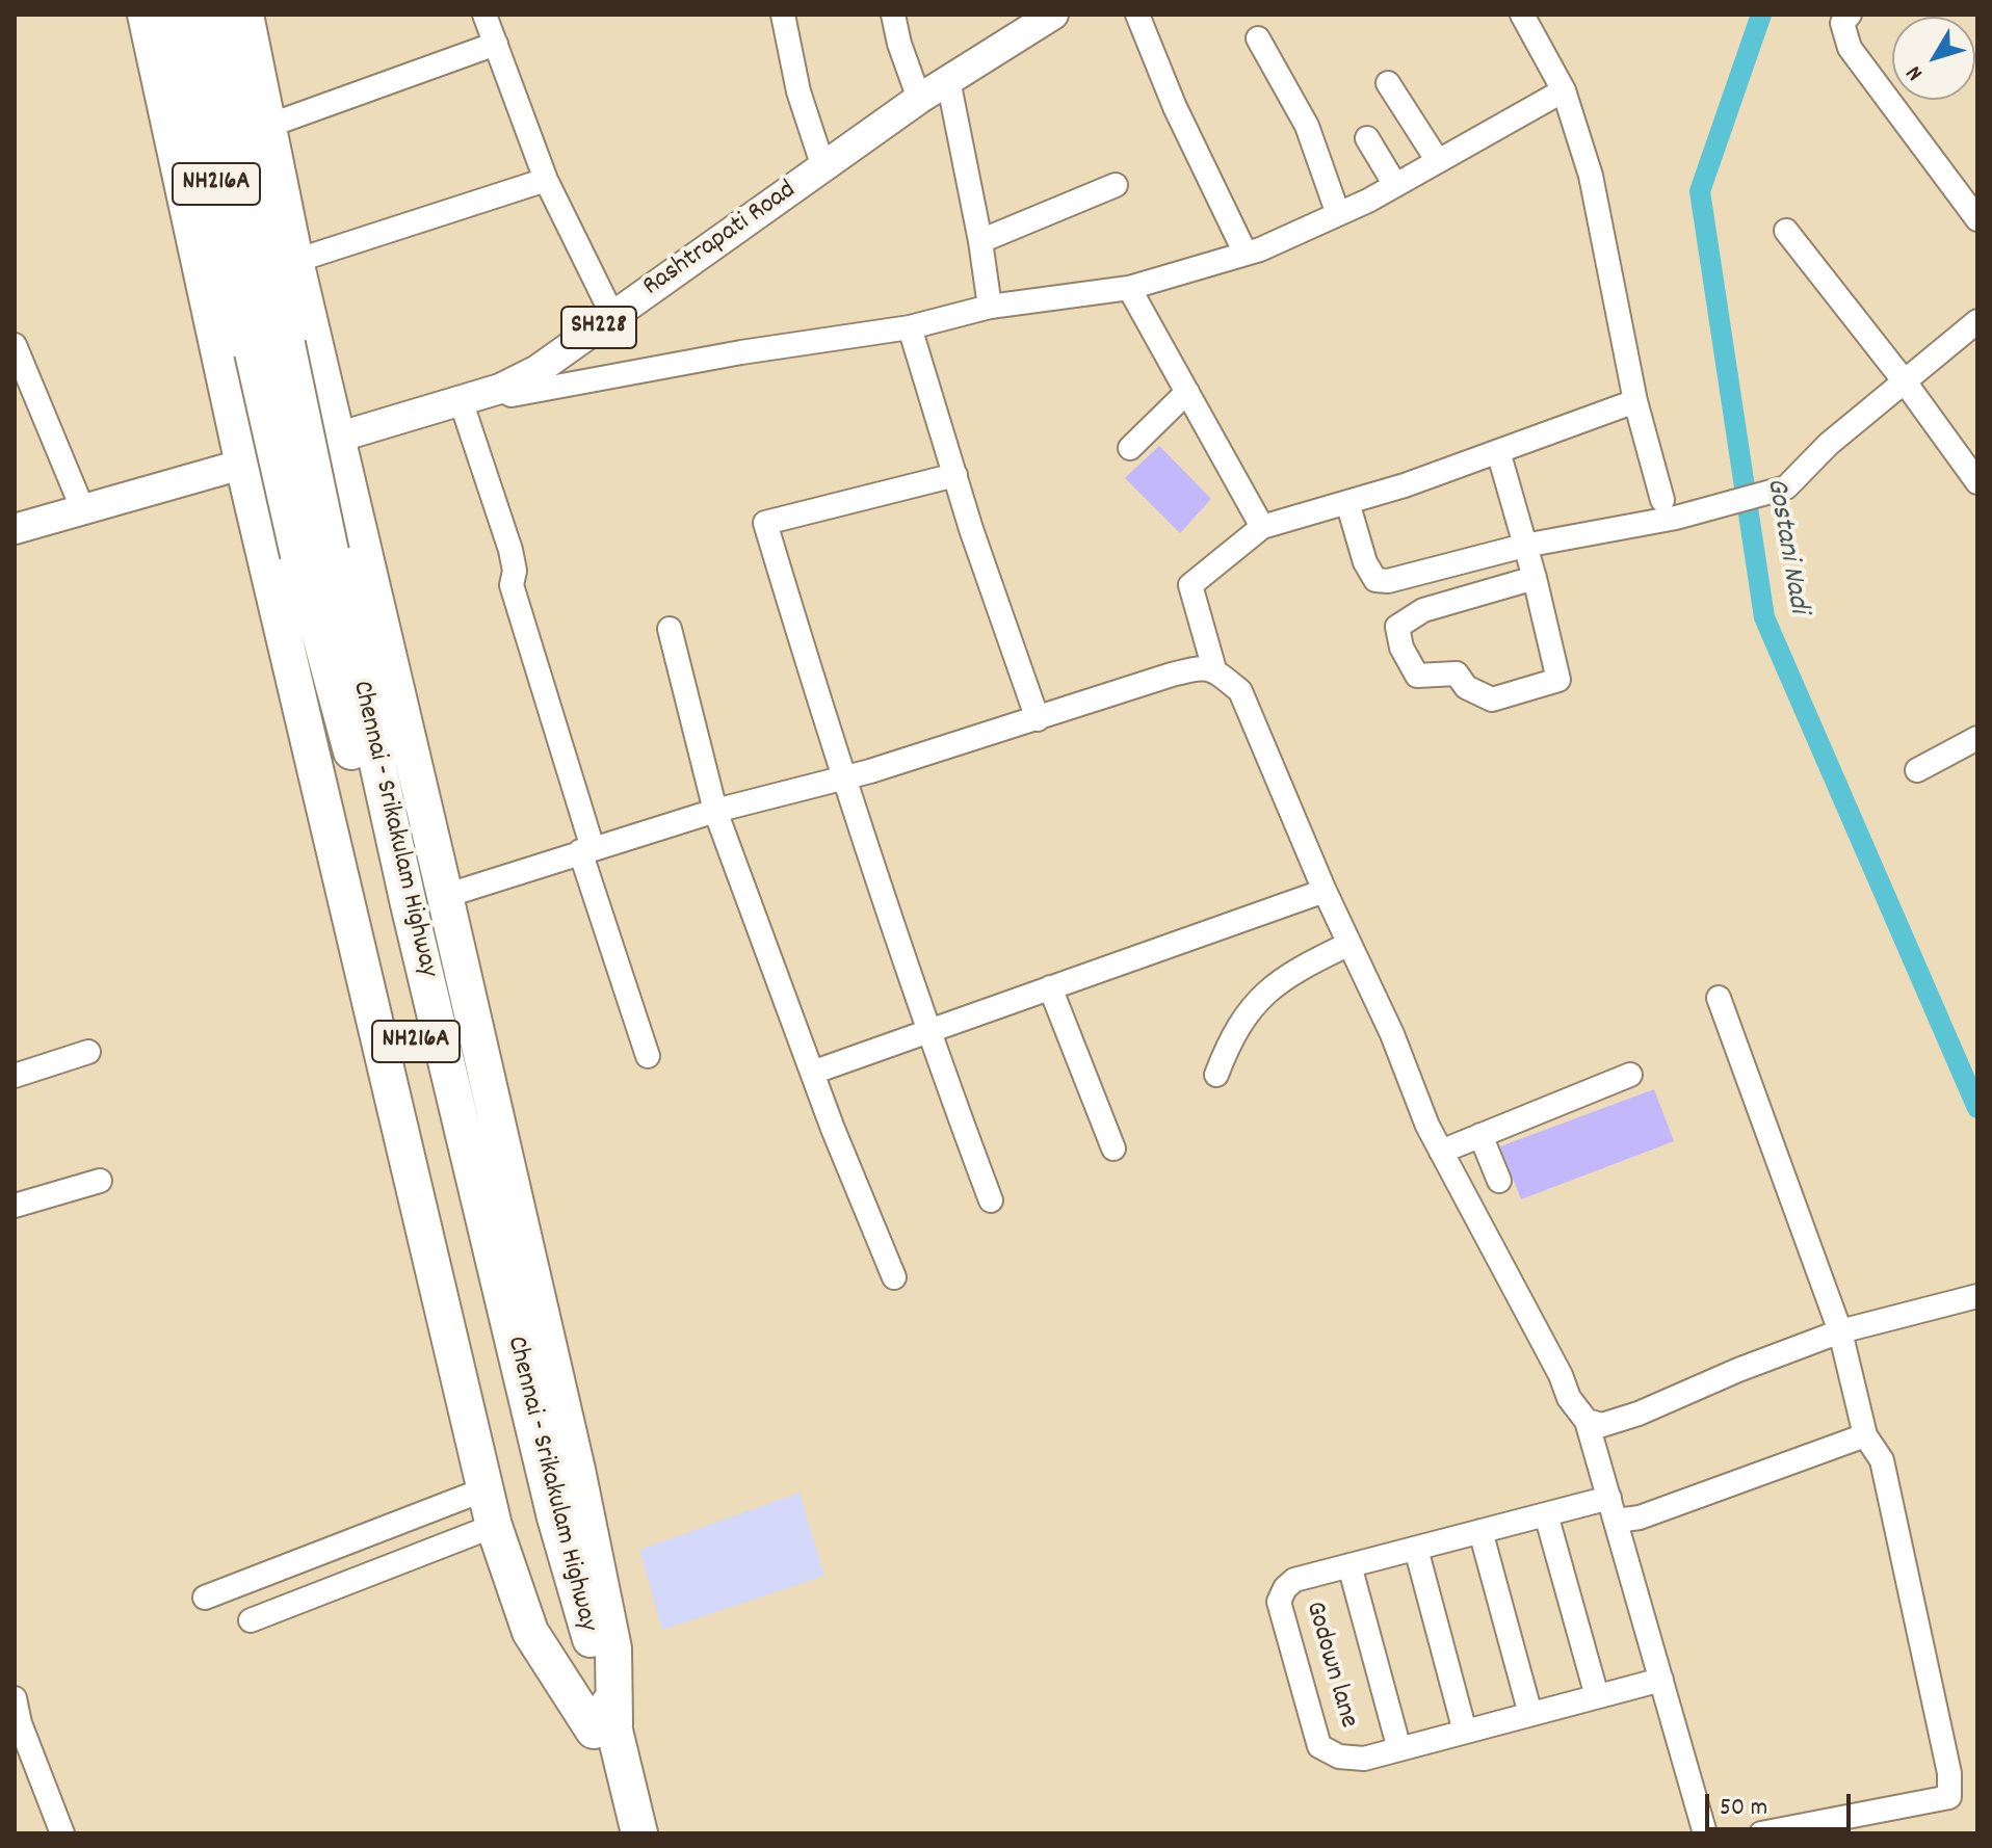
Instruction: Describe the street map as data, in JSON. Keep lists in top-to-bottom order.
{
  "streets": {
    "highway": ["NH216A", "Chennai - Srikakulam Highway"],
    "main road": ["Rashtrapati Road", "SH228"],
    "street": ["Godown lane"]
  },
  "crossings": [
    ["NH216A", "Chennai - Srikakulam Highway"],
    ["Rashtrapati Road", "SH228"]
  ],
  "water": ["Gostani Nadi"],
  "scale_bar": "50 m",
  "north": "bottom left"
}
